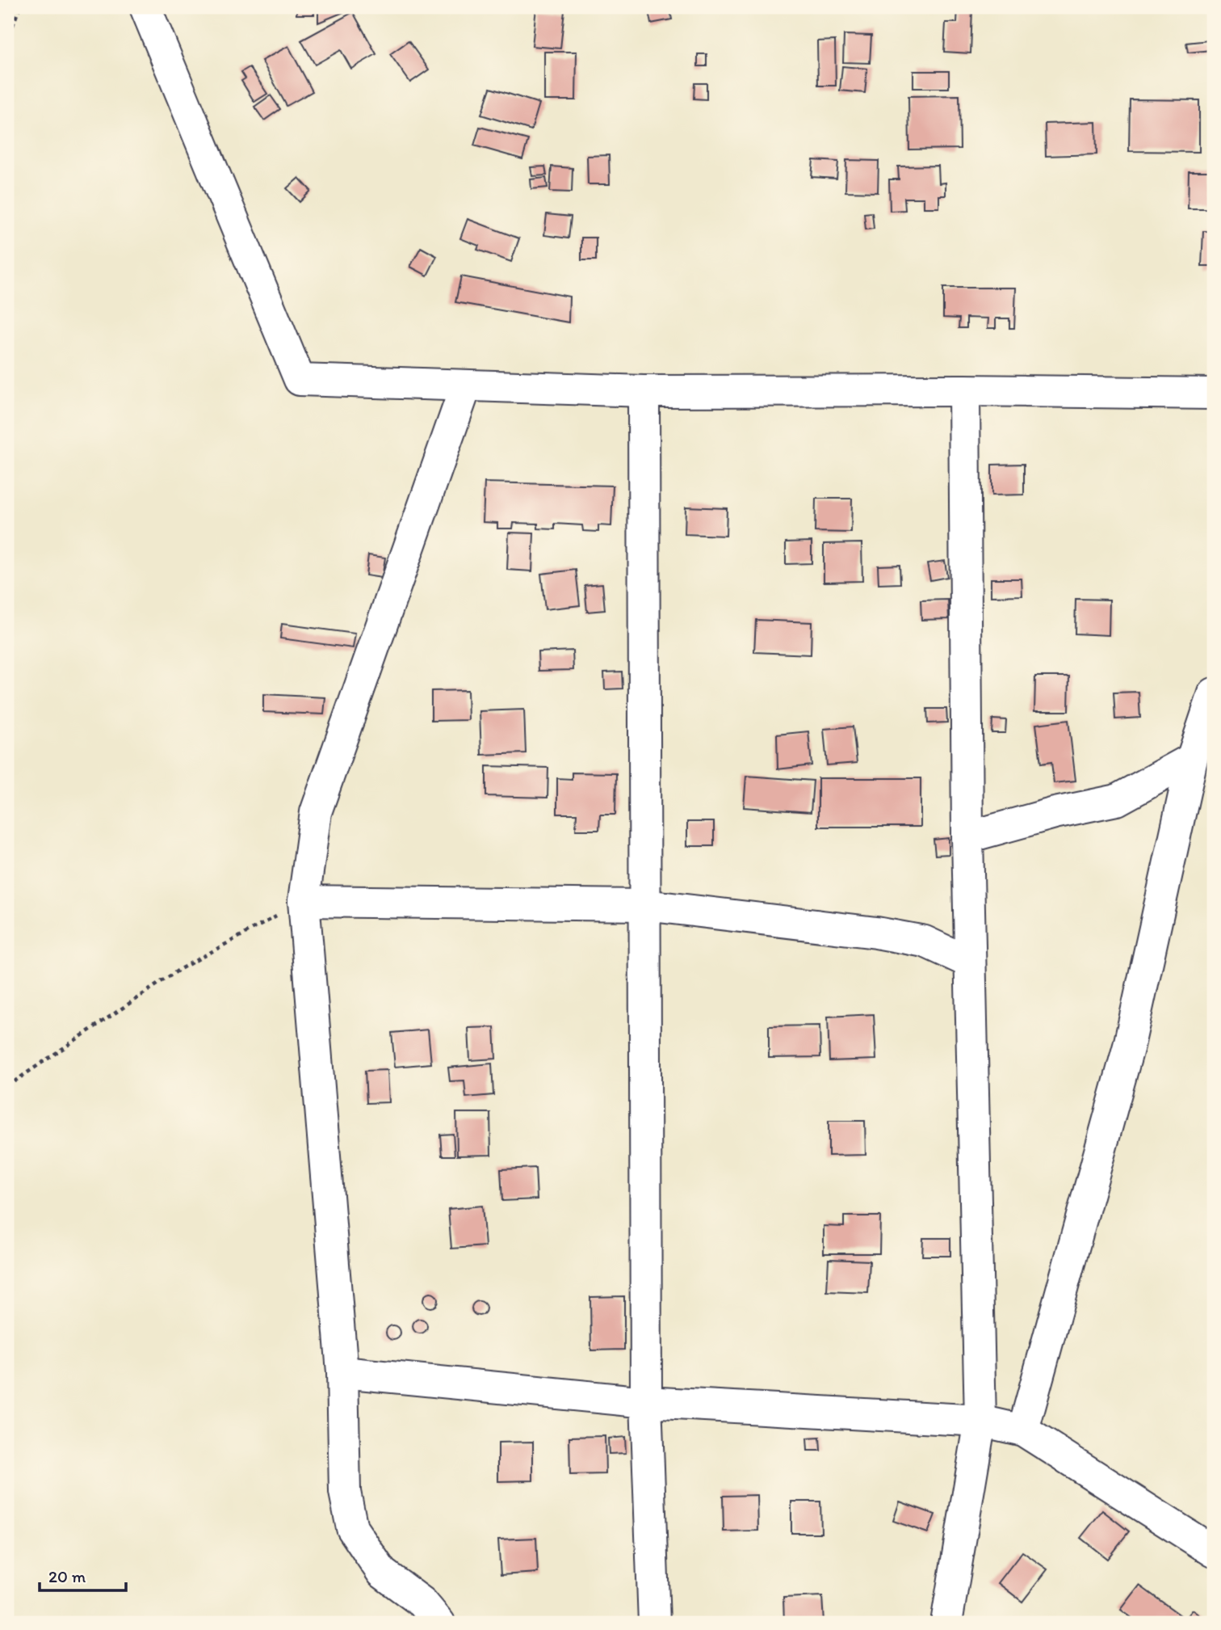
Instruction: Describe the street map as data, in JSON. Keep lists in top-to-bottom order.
{
  "scale_bar": "20 m"
}
